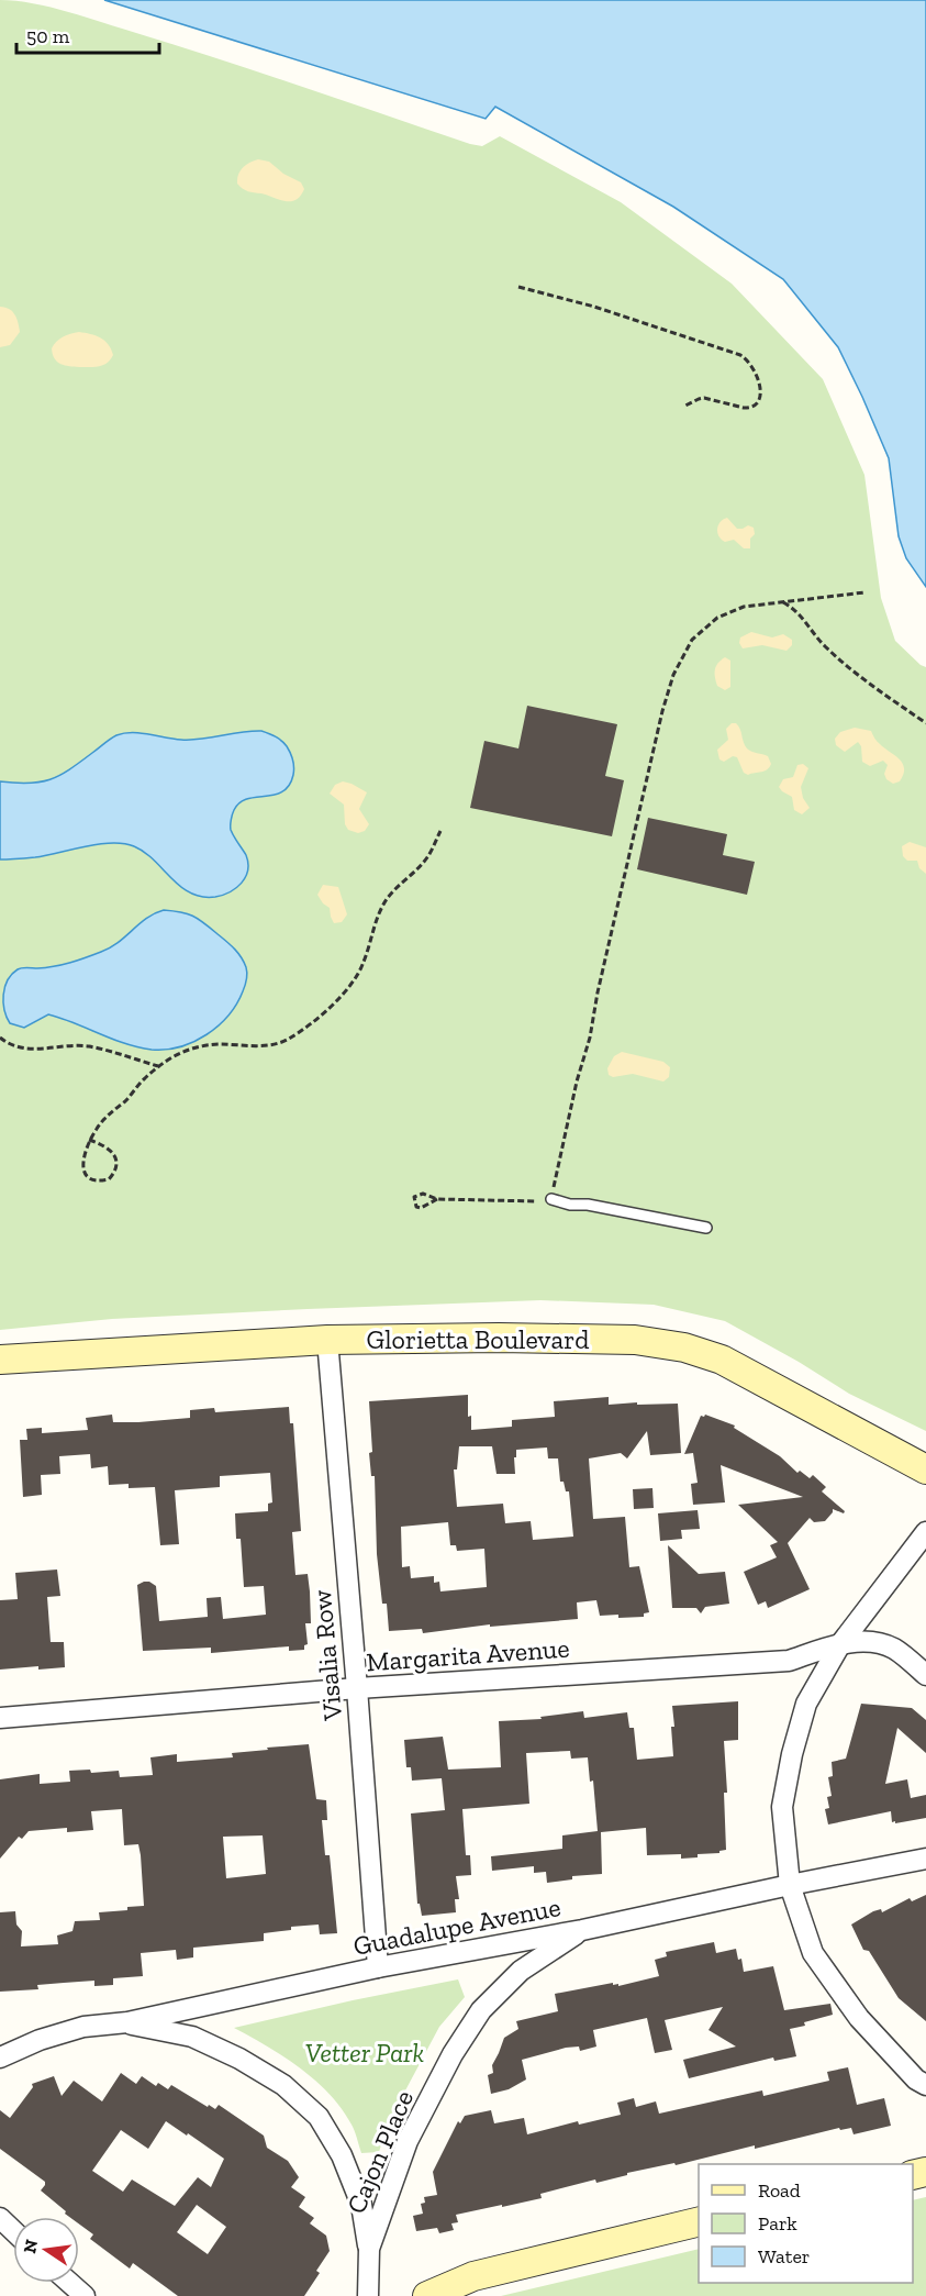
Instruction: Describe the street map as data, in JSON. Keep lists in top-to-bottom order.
{
  "streets": {
    "street": [
      "Glorietta Boulevard",
      "Visalia Row",
      "Margarita Avenue",
      "Guadalupe Avenue",
      "Cajon Place"
    ]
  },
  "crossings": [
    ["Glorietta Boulevard", "Visalia Row"],
    ["Visalia Row", "Margarita Avenue"],
    ["Visalia Row", "Guadalupe Avenue"],
    ["Guadalupe Avenue", "Cajon Place"]
  ],
  "parks": ["Vetter Park"],
  "legend": ["Road", "Park", "Water"],
  "scale_bar": "50 m",
  "north": "left"
}
